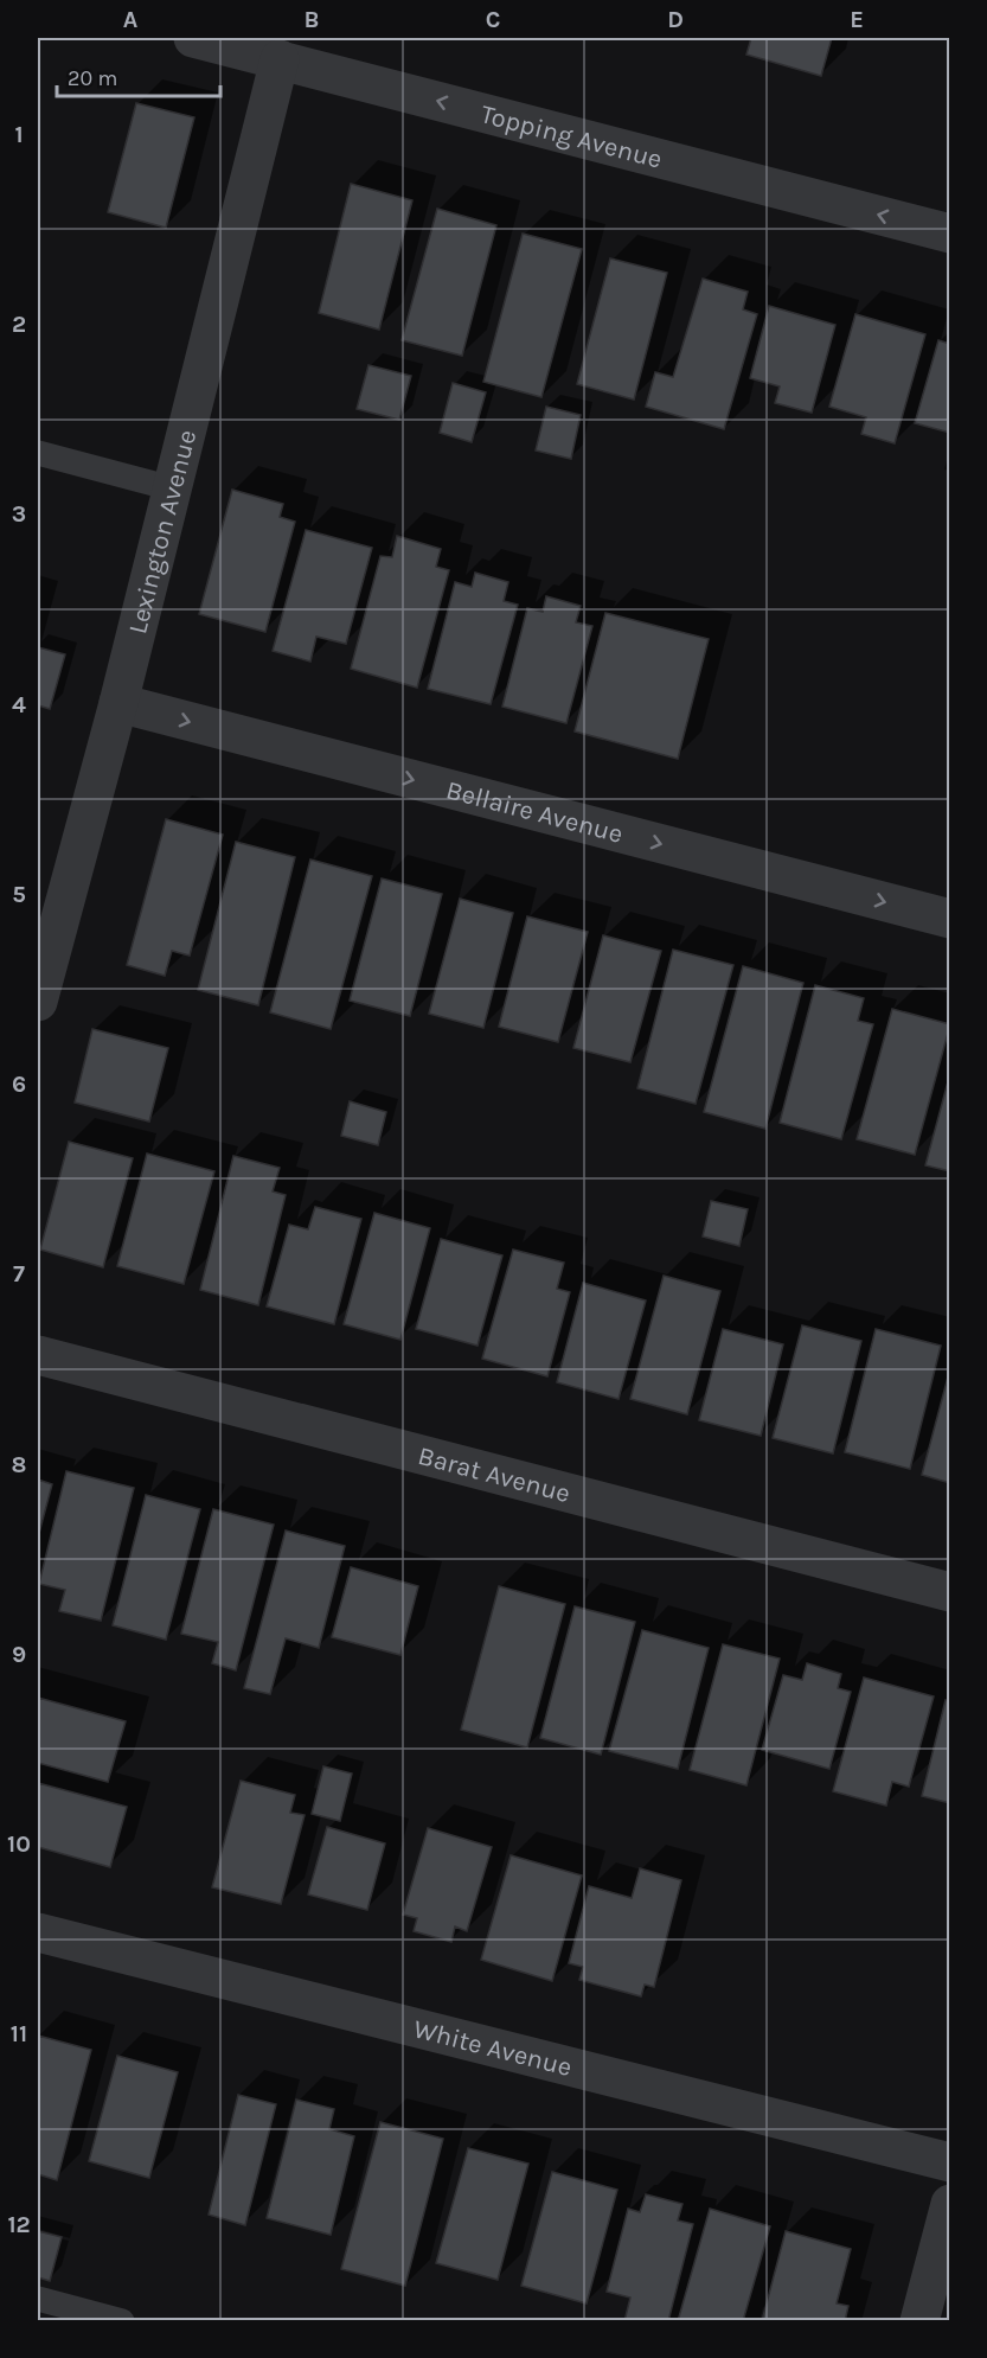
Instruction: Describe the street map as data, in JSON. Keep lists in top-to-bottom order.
{
  "streets": {
    "street": [
      "Topping Avenue",
      "Lexington Avenue",
      "Bellaire Avenue",
      "Barat Avenue",
      "White Avenue"
    ]
  },
  "crossings": [
    ["Topping Avenue", "Lexington Avenue"],
    ["Lexington Avenue", "Bellaire Avenue"]
  ],
  "one_way": ["Topping Avenue", "Bellaire Avenue"],
  "scale_bar": "20 m",
  "grid": {
    "columns": [
      "A",
      "B",
      "C",
      "D",
      "E"
    ],
    "rows": [
      "1",
      "2",
      "3",
      "4",
      "5",
      "6",
      "7",
      "8",
      "9",
      "10",
      "11",
      "12"
    ]
  }
}
